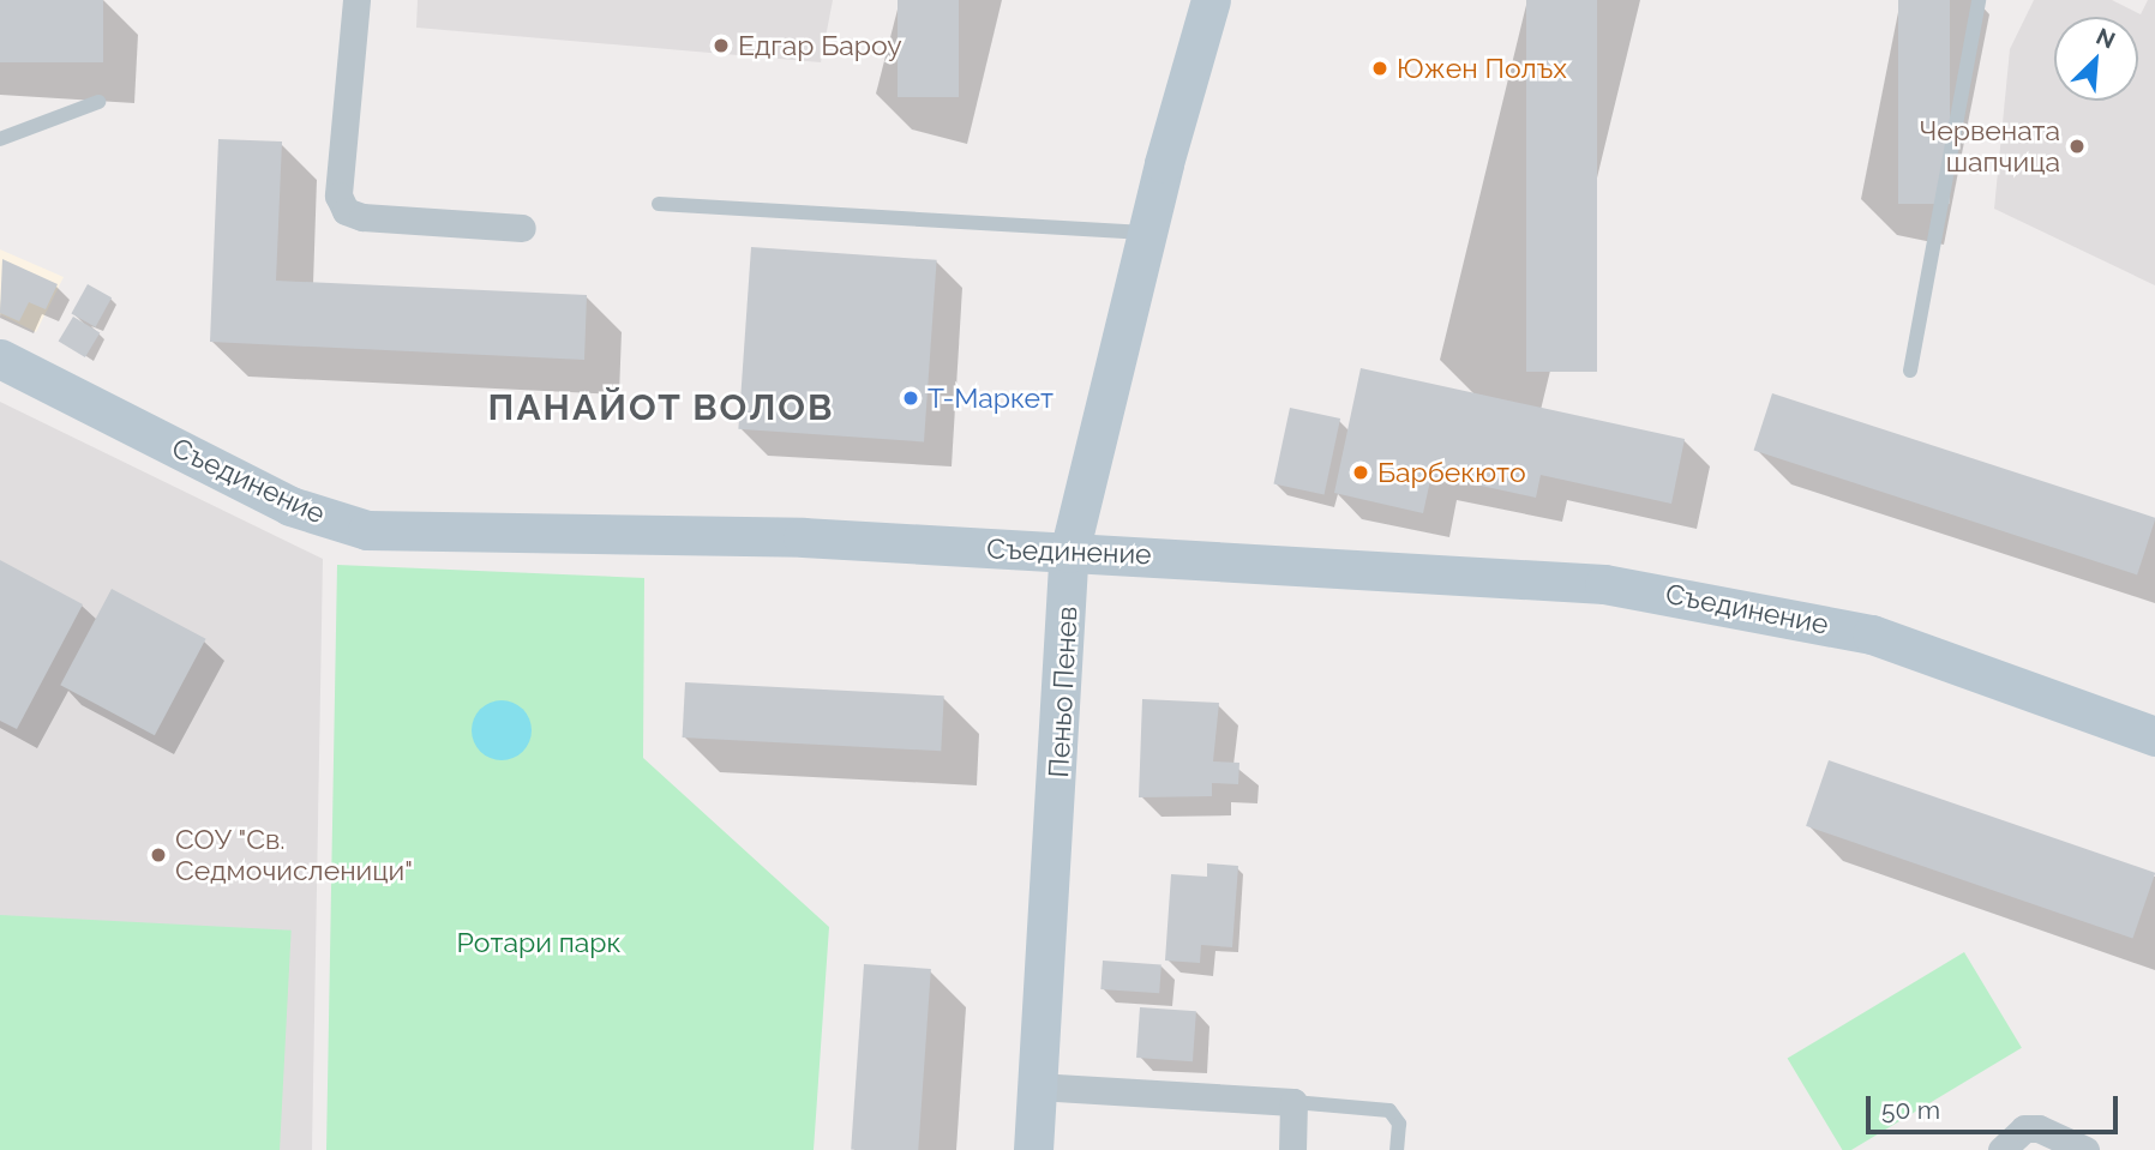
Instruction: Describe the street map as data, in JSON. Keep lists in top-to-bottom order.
{
  "streets": {
    "street": ["Съединение", "Пеньо Пенев"]
  },
  "crossings": [
    ["Съединение", "Пеньо Пенев"]
  ],
  "districts": ["ПАНАЙОТ ВОЛОВ"],
  "parks": ["Ротари парк"],
  "places": [
    "Едгар Бароу",
    "Южен Полъх",
    "Червената шапчица",
    "Т-Маркет",
    "Барбекюто",
    "СОУ \"Св. Седмочисленици\""
  ],
  "scale_bar": "50 m",
  "north": "top right"
}
